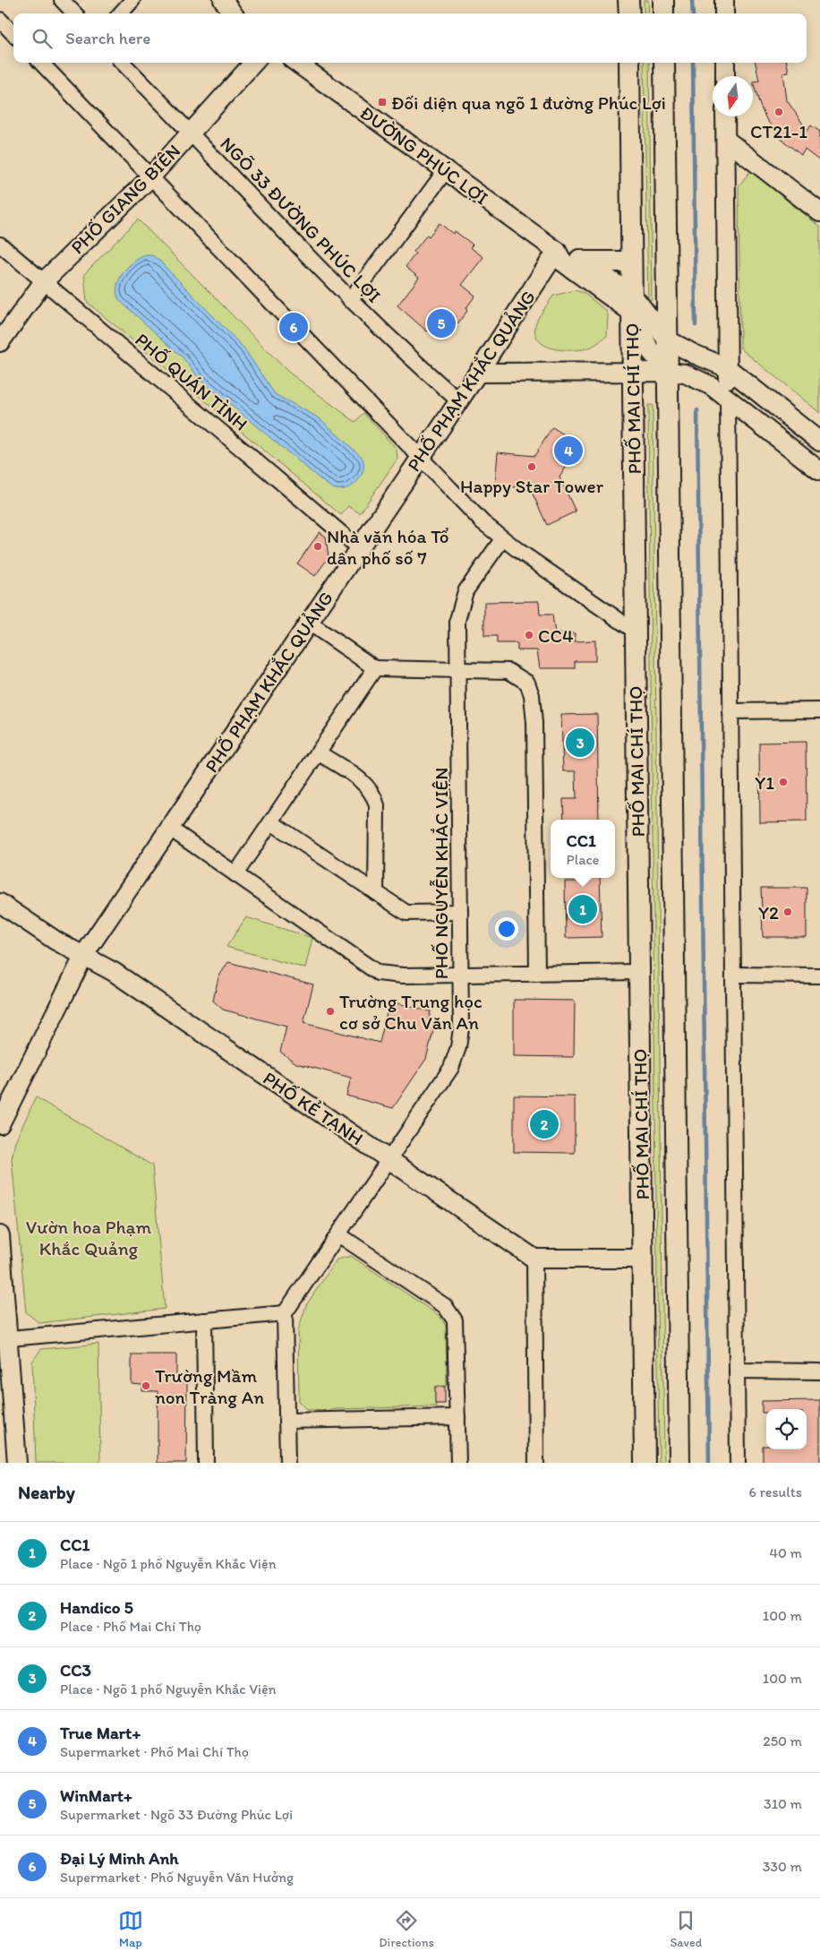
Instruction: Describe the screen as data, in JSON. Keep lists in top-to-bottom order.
{
  "streets": {
    "main road": ["PHỐ MAI CHÍ THỌ"],
    "street": [
      "ĐƯỜNG PHÚC LỢI",
      "PHỐ GIANG BIÊN",
      "NGÕ 33 ĐƯỜNG PHÚC LỢI",
      "PHỐ PHẠM KHẮC QUẢNG",
      "PHỐ QUÁN TÌNH",
      "PHỐ NGUYỄN KHẮC VIỆN",
      "PHỐ KẺ TẠNH"
    ]
  },
  "crossings": [
    ["ĐƯỜNG PHÚC LỢI", "PHỐ PHẠM KHẮC QUẢNG"],
    ["ĐƯỜNG PHÚC LỢI", "PHỐ MAI CHÍ THỌ"],
    ["PHỐ GIANG BIÊN", "NGÕ 33 ĐƯỜNG PHÚC LỢI"],
    ["PHỐ GIANG BIÊN", "PHỐ QUÁN TÌNH"],
    ["NGÕ 33 ĐƯỜNG PHÚC LỢI", "PHỐ PHẠM KHẮC QUẢNG"],
    ["PHỐ PHẠM KHẮC QUẢNG", "PHỐ QUÁN TÌNH"],
    ["PHỐ PHẠM KHẮC QUẢNG", "PHỐ KẺ TẠNH"],
    ["PHỐ NGUYỄN KHẮC VIỆN", "PHỐ KẺ TẠNH"]
  ],
  "parks": ["Vườn hoa Phạm Khắc Quảng"],
  "places": {
    "transit": ["Đối diện qua ngõ 1 đường Phúc Lợi"],
    "other": [
      "CT21-1",
      "Happy Star Tower",
      "Nhà văn hóa Tổ dân phố số 7",
      "CC4",
      "Y1",
      "Y2",
      "Trường Trung học cơ sở Chu Văn An",
      "Trường Mầm non Tràng An"
    ]
  },
  "north": "bottom",
  "page": {
    "search": "Search here",
    "pins": [
      "5",
      "6",
      "4",
      "3",
      "1",
      "2"
    ],
    "popup": ["CC1", "Place"],
    "heading": ["Nearby", "6 results"],
    "list": [
      {
        "mark": "1",
        "name": "CC1",
        "note": "Place · Ngõ 1 phố Nguyễn Khắc Viện",
        "value": "40 m"
      },
      {
        "mark": "2",
        "name": "Handico 5",
        "note": "Place · Phố Mai Chí Thọ",
        "value": "100 m"
      },
      {
        "mark": "3",
        "name": "CC3",
        "note": "Place · Ngõ 1 phố Nguyễn Khắc Viện",
        "value": "100 m"
      },
      {
        "mark": "4",
        "name": "True Mart+",
        "note": "Supermarket · Phố Mai Chí Thọ",
        "value": "250 m"
      },
      {
        "mark": "5",
        "name": "WinMart+",
        "note": "Supermarket · Ngõ 33 Đường Phúc Lợi",
        "value": "310 m"
      },
      {
        "mark": "6",
        "name": "Đại Lý Minh Anh",
        "note": "Supermarket · Phố Nguyễn Văn Hưởng",
        "value": "330 m"
      }
    ],
    "nav": ["Map", "Directions", "Saved"]
  }
}
